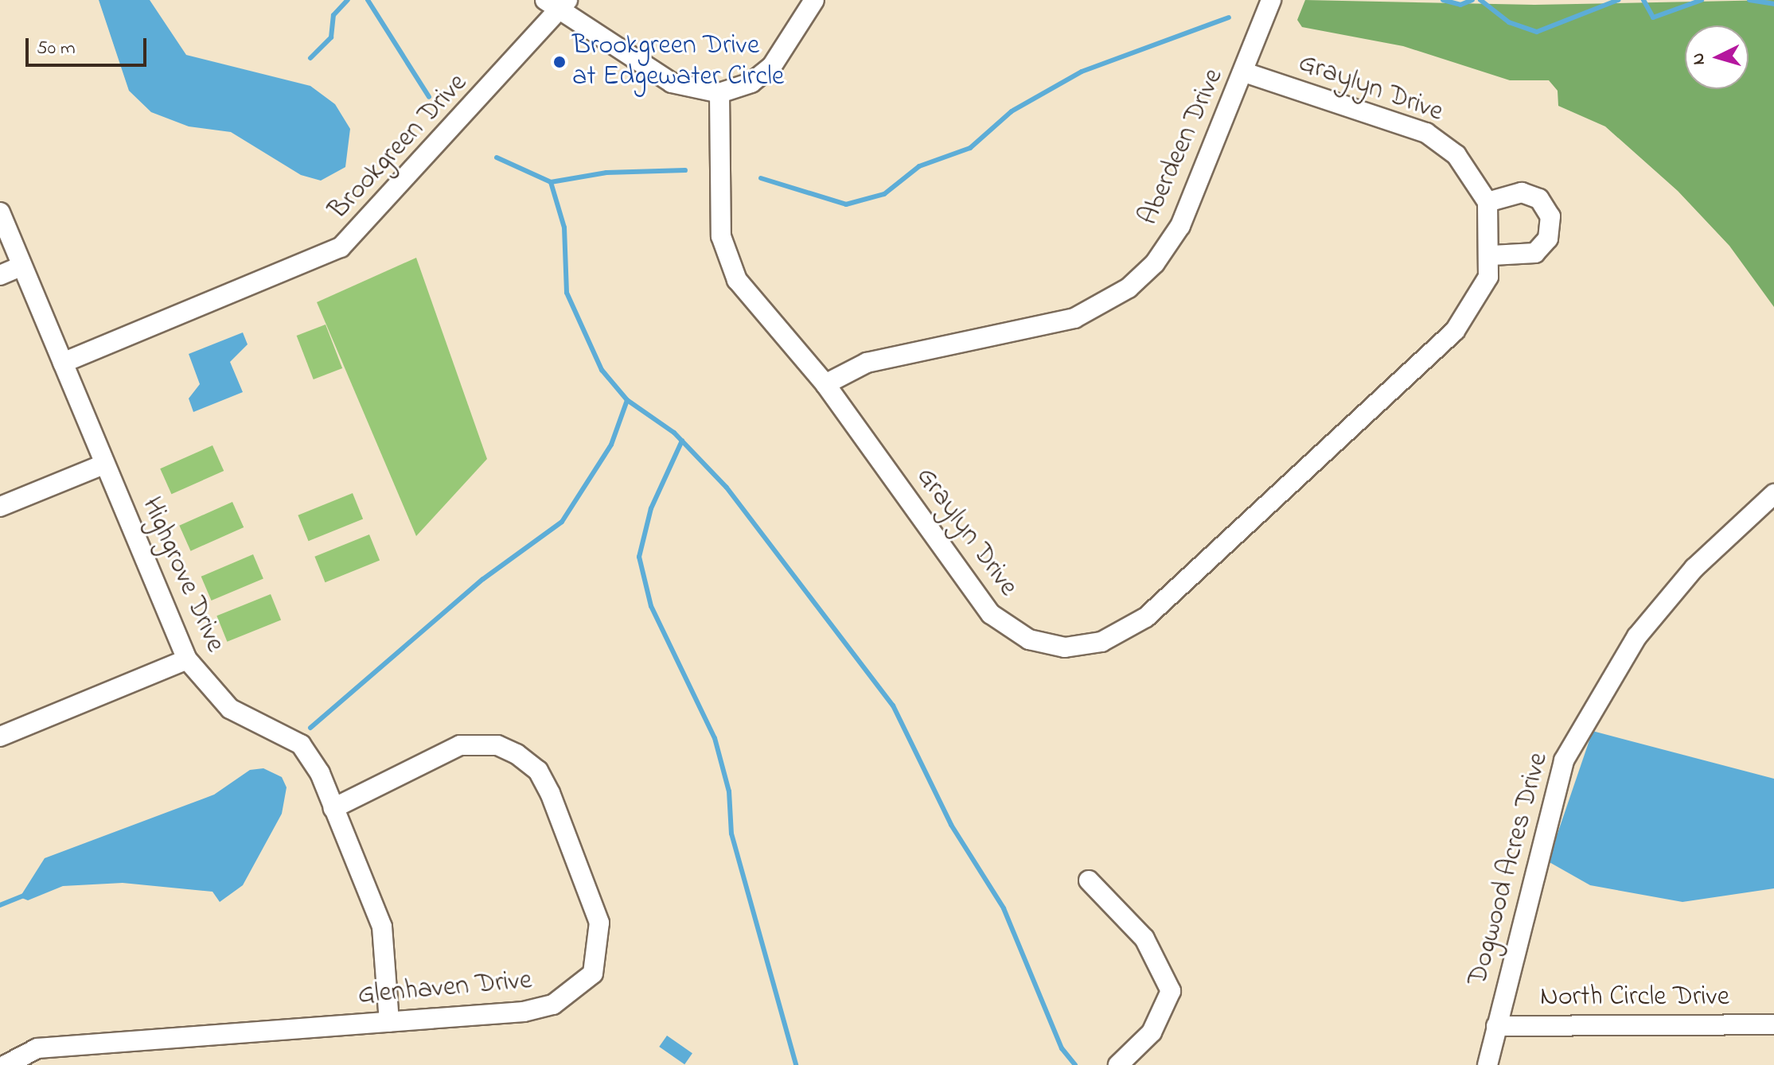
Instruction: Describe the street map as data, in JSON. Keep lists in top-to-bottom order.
{
  "streets": {
    "street": [
      "Graylyn Drive",
      "Brookgreen Drive",
      "Aberdeen Drive",
      "Highgrove Drive",
      "Dogwood Acres Drive",
      "Glenhaven Drive",
      "North Circle Drive"
    ]
  },
  "crossings": [
    ["Graylyn Drive", "Aberdeen Drive"],
    ["Brookgreen Drive", "Highgrove Drive"],
    ["Highgrove Drive", "Glenhaven Drive"],
    ["Dogwood Acres Drive", "North Circle Drive"]
  ],
  "places": ["Brookgreen Drive at Edgewater Circle"],
  "scale_bar": "50 m",
  "north": "left"
}
